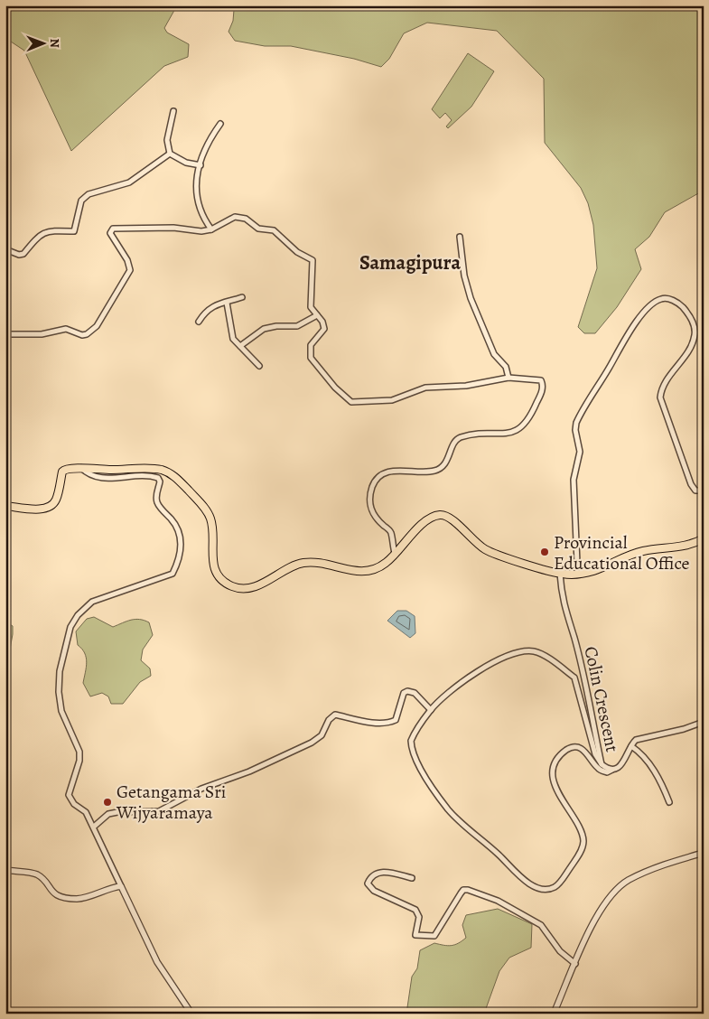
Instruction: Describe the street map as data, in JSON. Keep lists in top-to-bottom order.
{
  "streets": {
    "street": ["Colin Crescent"]
  },
  "districts": ["Samagipura"],
  "places": ["Provincial Educational Office", "Getangama Sri Wijyaramaya"],
  "north": "right"
}
